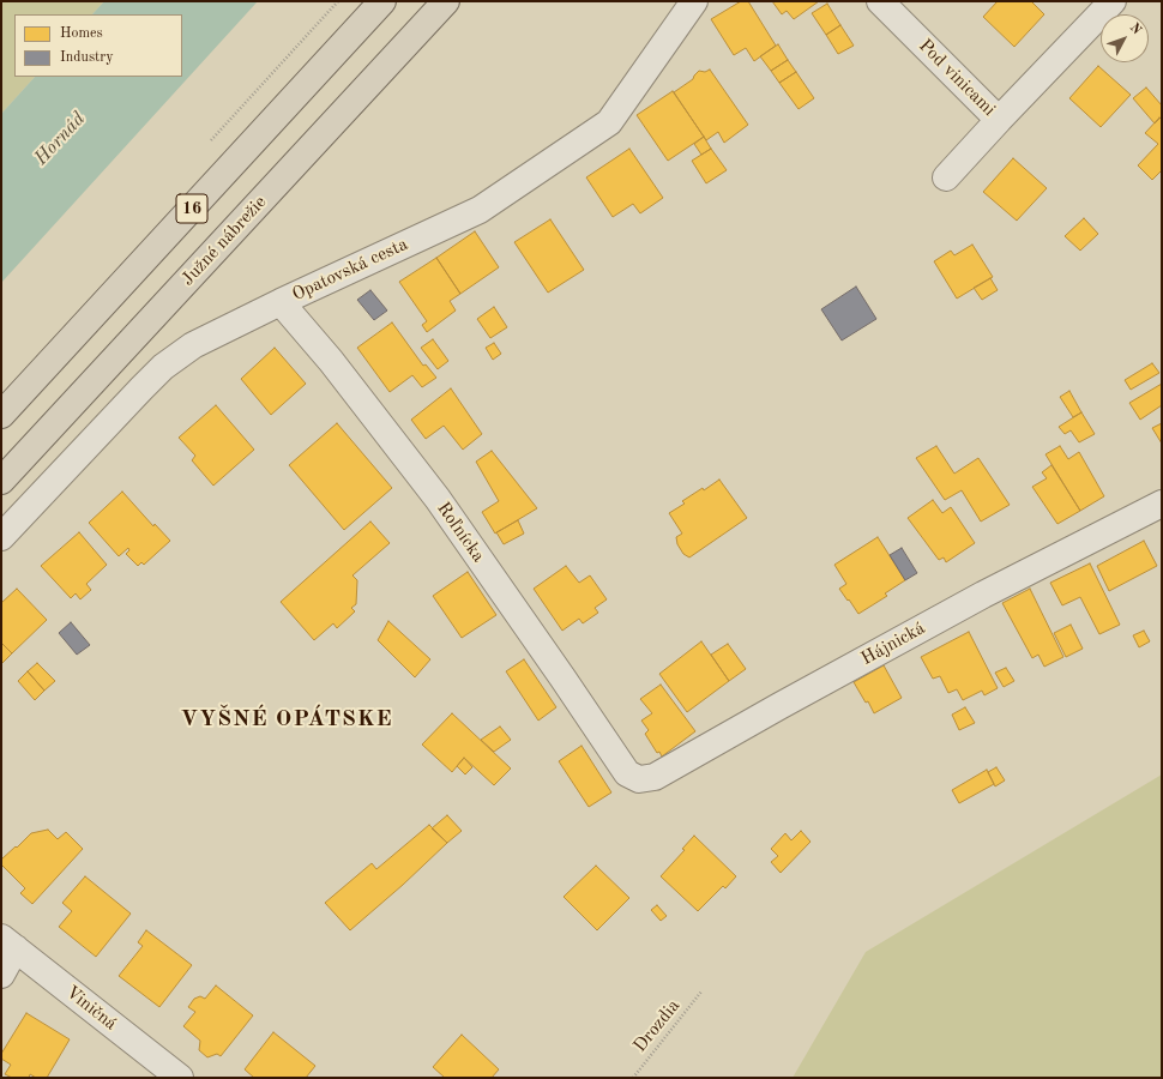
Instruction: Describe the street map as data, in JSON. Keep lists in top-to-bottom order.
{
  "streets": {
    "highway": ["16", "Južné nábrežie"],
    "street": [
      "Pod vinicami",
      "Opatovská cesta",
      "Roľnícka",
      "Hájnická",
      "Viničná"
    ],
    "path": ["Drozdia"]
  },
  "crossings": [
    ["Opatovská cesta", "Roľnícka"],
    ["Roľnícka", "Hájnická"]
  ],
  "districts": ["VYŠNÉ OPÁTSKE"],
  "water": ["Hornád"],
  "legend": ["Homes", "Industry"],
  "north": "top right"
}
